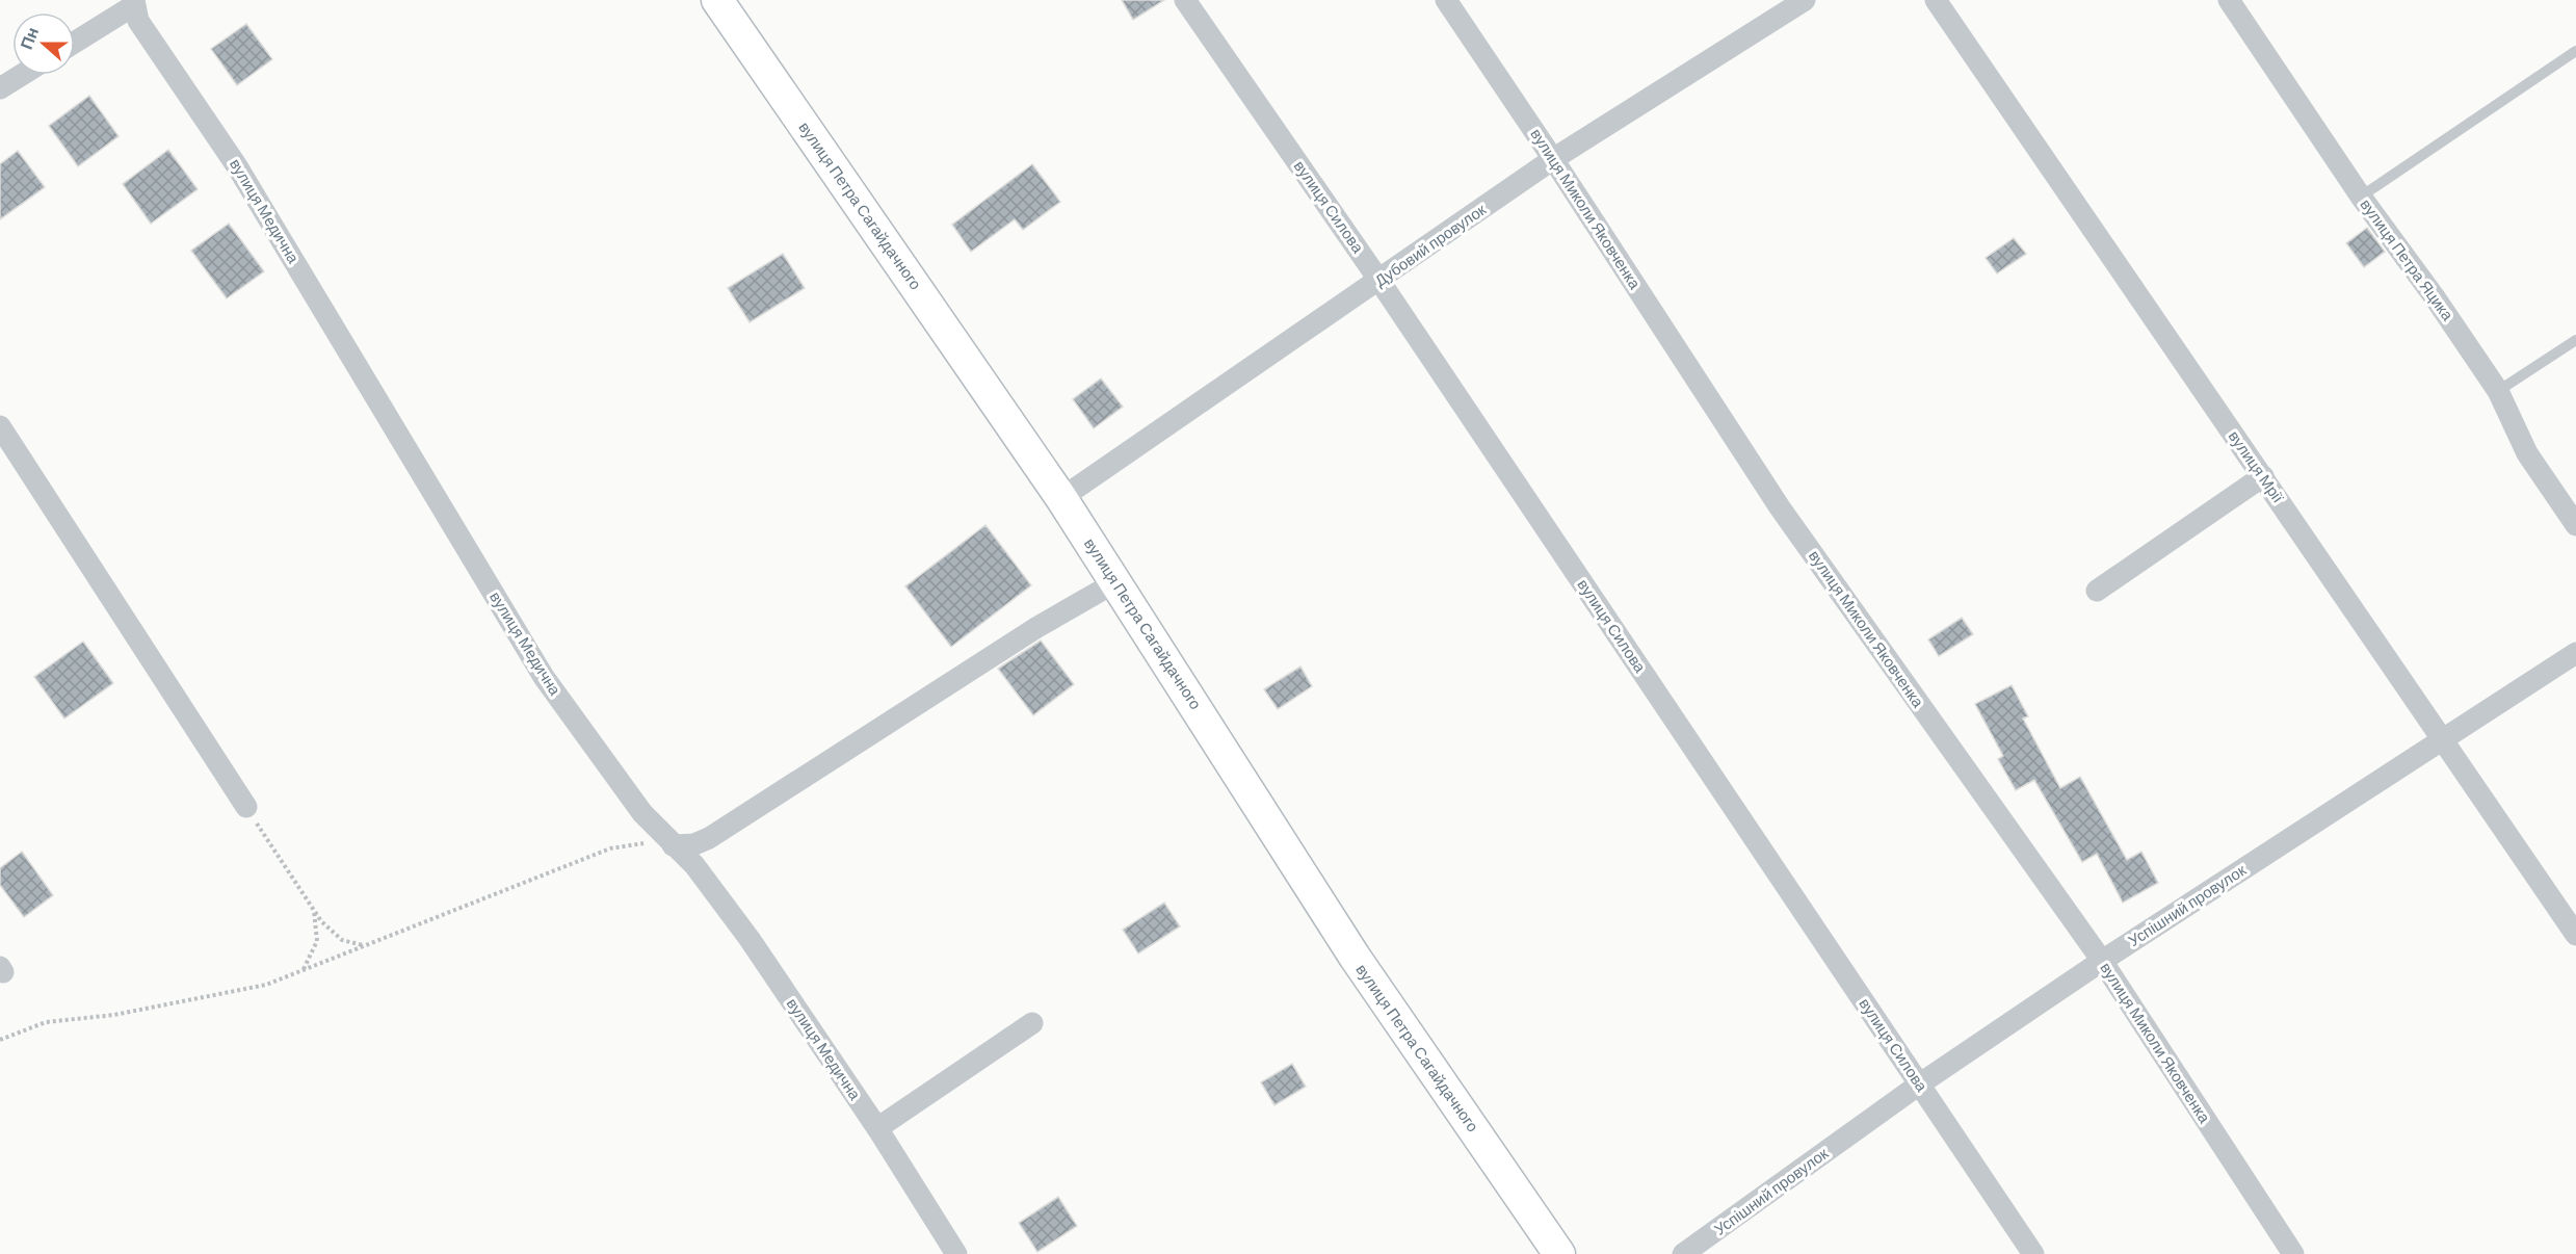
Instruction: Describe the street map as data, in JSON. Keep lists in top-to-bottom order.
{
  "streets": {
    "street": [
      "вулиця Петра Сагайдачного",
      "вулиця Силова",
      "вулиця Миколи Яковченка",
      "вулиця Медична",
      "Дубовий провулок",
      "вулиця Петра Яцика",
      "вулиця Мрії",
      "Успішний провулок"
    ]
  },
  "crossings": [
    ["вулиця Петра Сагайдачного", "Дубовий провулок"],
    ["вулиця Силова", "Дубовий провулок"],
    ["вулиця Силова", "Успішний провулок"],
    ["вулиця Миколи Яковченка", "Дубовий провулок"],
    ["вулиця Миколи Яковченка", "Успішний провулок"],
    ["вулиця Мрії", "Успішний провулок"]
  ],
  "north": "left"
}
